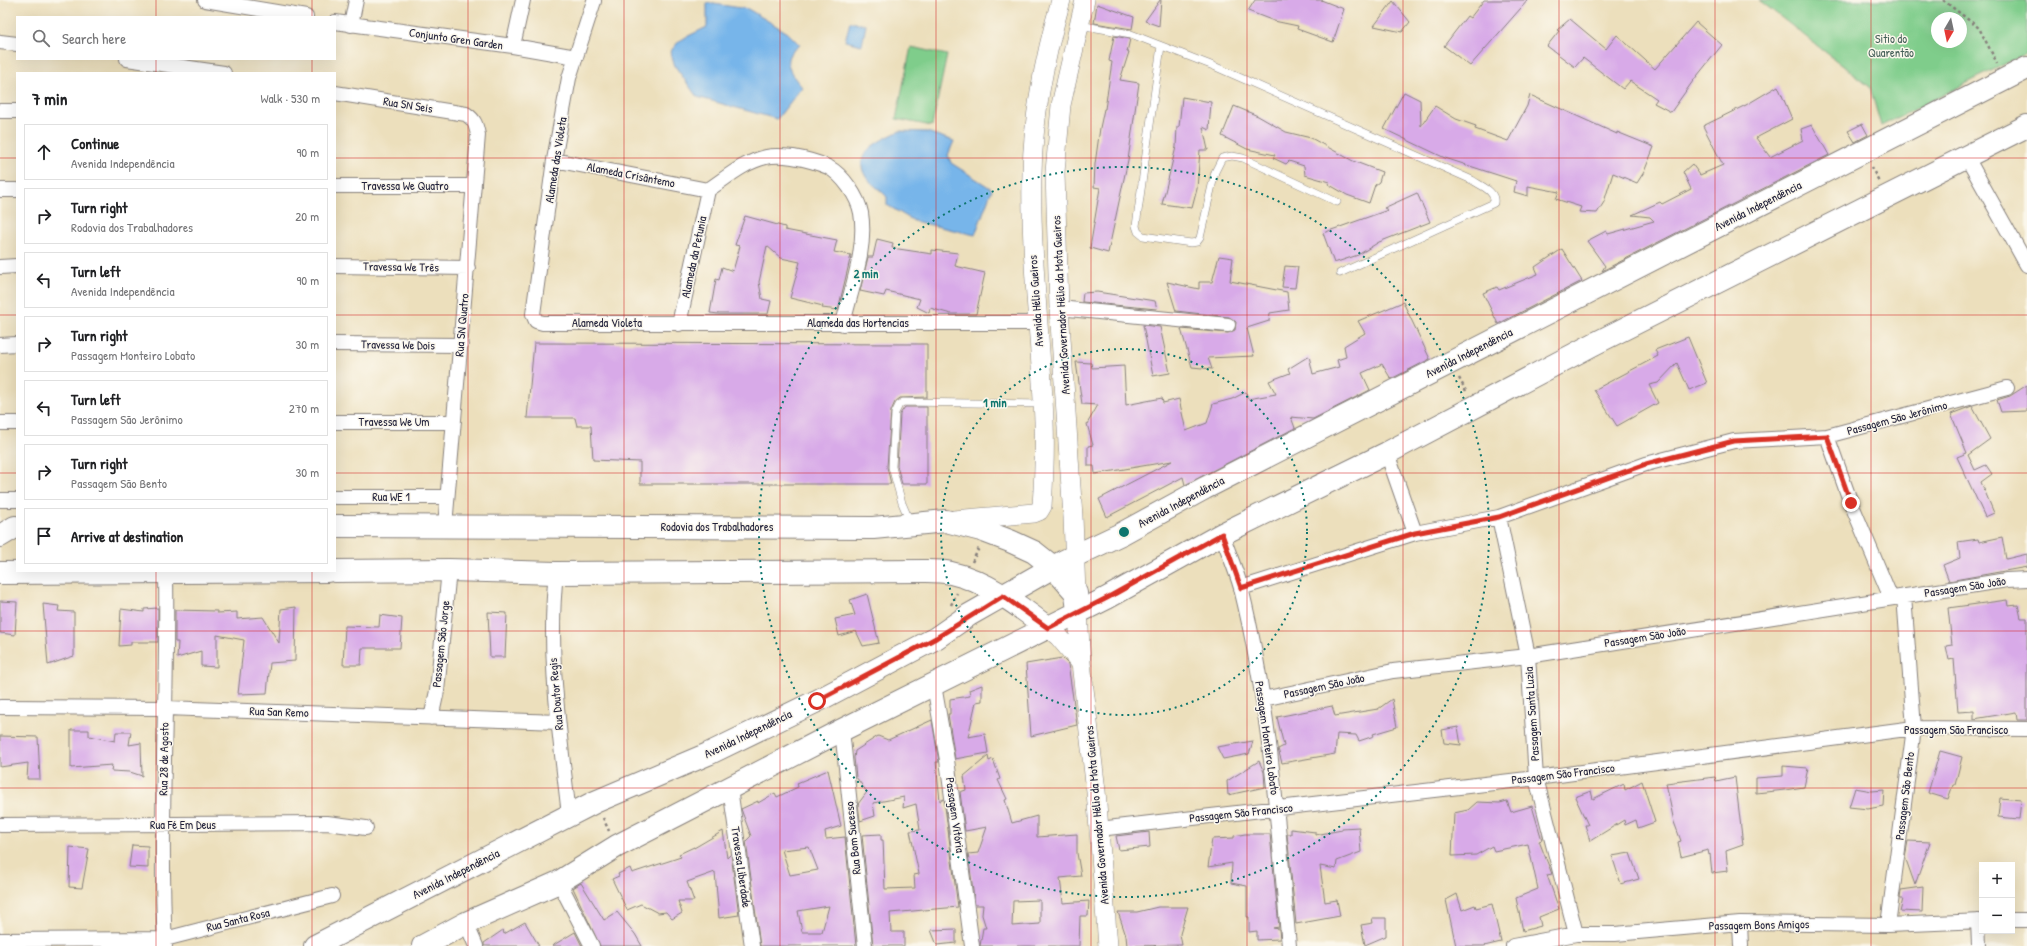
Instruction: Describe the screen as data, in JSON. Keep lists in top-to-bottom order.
{
  "streets": {
    "main road": [
      "Avenida Independência",
      "Avenida Hélio Gueiros",
      "Avenida Governador Hélio da Mota Gueiros",
      "Rodovia dos Trabalhadores"
    ],
    "street": [
      "Conjunto Gren Garden",
      "Rua SN Seis",
      "Alameda das Violeta",
      "Alameda Crisântemo",
      "Travessa We Quatro",
      "Alameda da Petunia",
      "Travessa We Três",
      "Alameda Violeta",
      "Alameda das Hortencias",
      "Rua SN Quatro",
      "Travessa We Dois",
      "Passagem São Jerônimo",
      "Travessa We Um",
      "Rua WE 1",
      "Passagem São João",
      "Passagem São Jorge",
      "Rua Doutor Regis",
      "Rua San Remo",
      "Passagem Santa Luzia",
      "Passagem São Francisco",
      "Passagem Monteiro Lobato",
      "Rua 28 de Agosto",
      "Passagem São Bento",
      "Passagem Vitória",
      "Rua Fé Em Deus",
      "Rua Bom Sucesso",
      "Travessa Liberdade",
      "Rua Santa Rosa",
      "Passagem Bons Amigos"
    ]
  },
  "crossings": [
    ["Conjunto Gren Garden", "Alameda das Violeta"],
    ["Rua SN Seis", "Rua SN Quatro"],
    ["Alameda das Violeta", "Alameda Crisântemo"],
    ["Alameda das Violeta", "Alameda Violeta"],
    ["Alameda Crisântemo", "Alameda da Petunia"],
    ["Travessa We Quatro", "Rua SN Quatro"],
    ["Avenida Independência", "Avenida Governador Hélio da Mota Gueiros"],
    ["Avenida Independência", "Rodovia dos Trabalhadores"],
    ["Avenida Independência", "Rua Doutor Regis"],
    ["Alameda da Petunia", "Alameda Violeta"],
    ["Alameda da Petunia", "Alameda das Hortencias"],
    ["Travessa We Três", "Rua SN Quatro"],
    ["Avenida Hélio Gueiros", "Alameda das Hortencias"],
    ["Avenida Hélio Gueiros", "Rodovia dos Trabalhadores"],
    ["Avenida Governador Hélio da Mota Gueiros", "Rodovia dos Trabalhadores"],
    ["Avenida Governador Hélio da Mota Gueiros", "Passagem São Francisco"],
    ["Alameda Violeta", "Alameda das Hortencias"],
    ["Rua SN Quatro", "Travessa We Dois"],
    ["Rua SN Quatro", "Travessa We Um"],
    ["Rua SN Quatro", "Rua WE 1"],
    ["Rua SN Quatro", "Rodovia dos Trabalhadores"],
    ["Passagem São Jerônimo", "Passagem Santa Luzia"],
    ["Passagem São Jerônimo", "Passagem Monteiro Lobato"],
    ["Passagem São Jerônimo", "Passagem São Bento"],
    ["Passagem São João", "Passagem Santa Luzia"],
    ["Passagem São João", "Passagem Monteiro Lobato"],
    ["Passagem São João", "Passagem São Bento"],
    ["Passagem São Jorge", "Rua San Remo"],
    ["Rua Doutor Regis", "Rua San Remo"],
    ["Rua San Remo", "Rua 28 de Agosto"],
    ["Passagem Santa Luzia", "Passagem São Francisco"],
    ["Passagem Santa Luzia", "Passagem Bons Amigos"],
    ["Passagem São Francisco", "Passagem Monteiro Lobato"],
    ["Passagem São Francisco", "Passagem São Bento"],
    ["Rua 28 de Agosto", "Rua Fé Em Deus"],
    ["Rua 28 de Agosto", "Rua Santa Rosa"],
    ["Passagem São Bento", "Passagem Bons Amigos"]
  ],
  "parks": ["Sitio do Quarentão"],
  "north": "bottom",
  "page": {
    "search": "Search here",
    "heading": ["7 min", "Walk · 530 m"],
    "list": [
      ["Continue", "Avenida Independência", "90 m"],
      ["Turn right", "Rodovia dos Trabalhadores", "20 m"],
      ["Turn left", "Avenida Independência", "90 m"],
      ["Turn right", "Passagem Monteiro Lobato", "30 m"],
      ["Turn left", "Passagem São Jerônimo", "270 m"],
      ["Turn right", "Passagem São Bento", "30 m"],
      "Arrive at destination"
    ],
    "map_buttons": ["+", "−"]
  },
  "rings": ["2 min", "1 min"]
}
